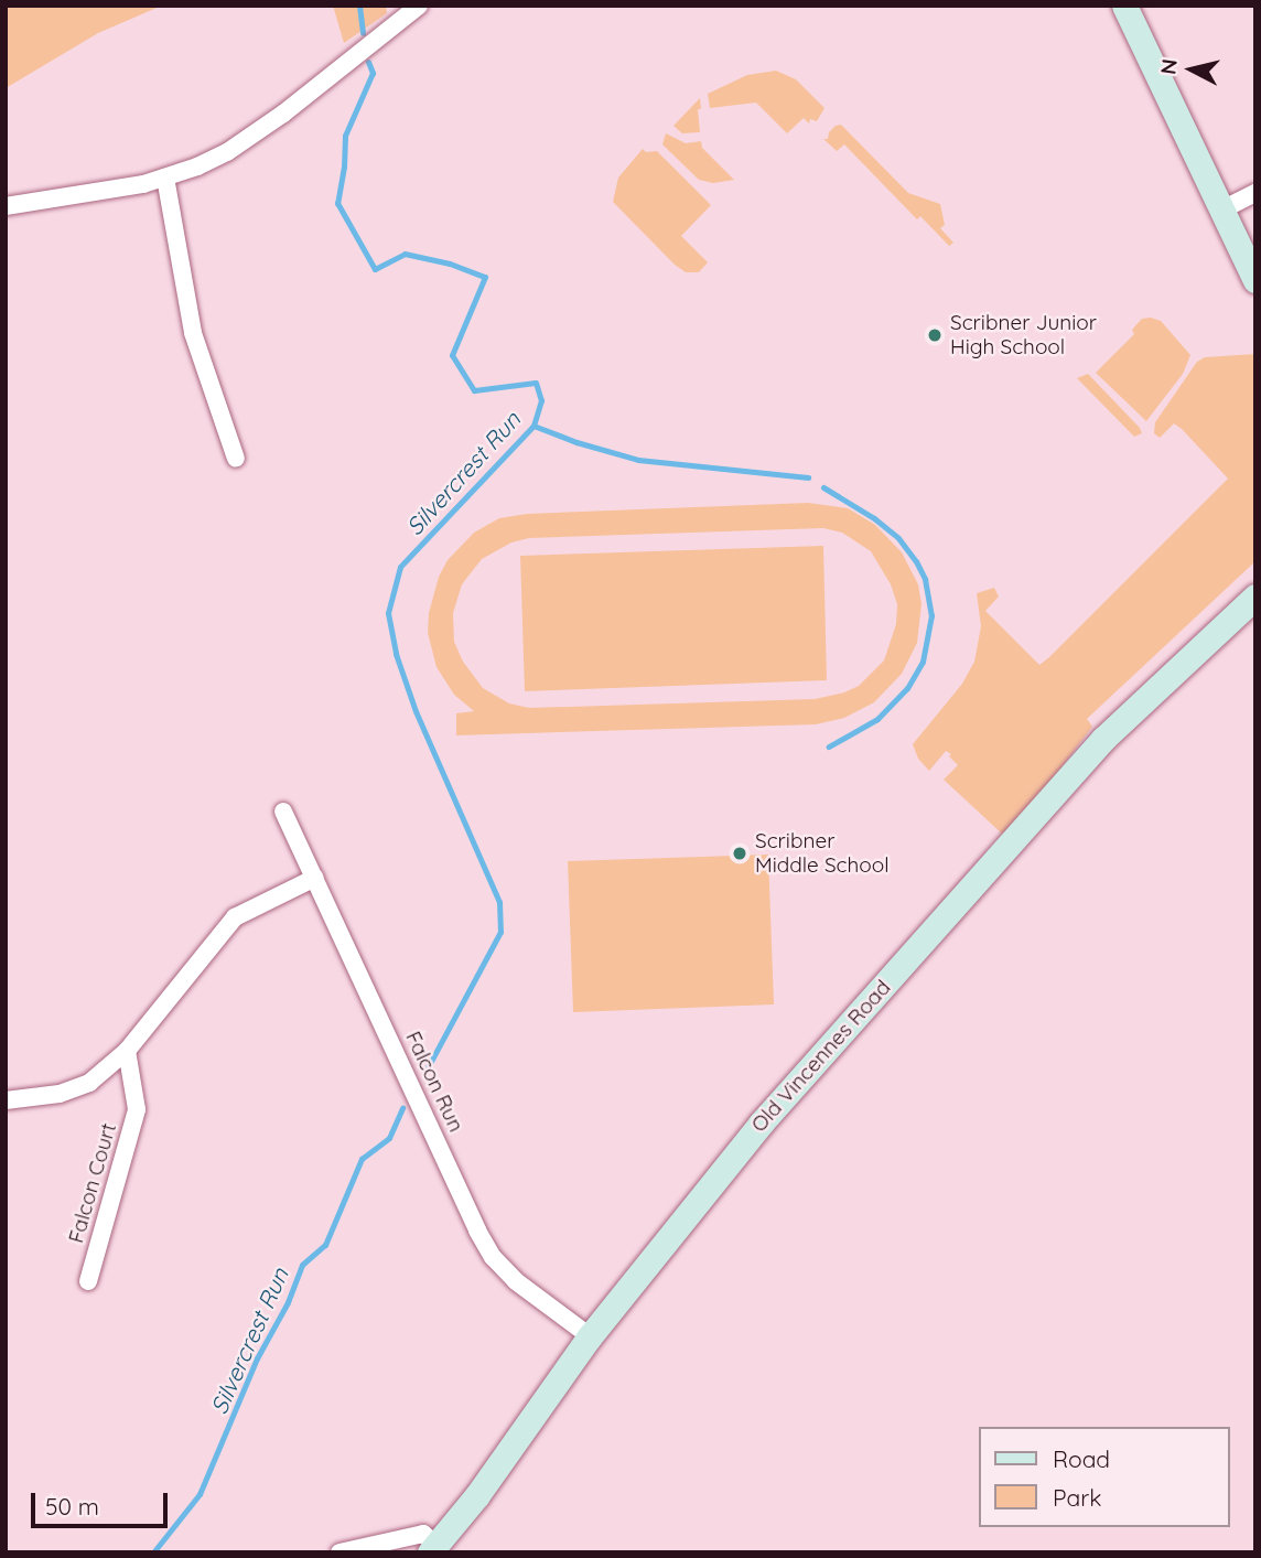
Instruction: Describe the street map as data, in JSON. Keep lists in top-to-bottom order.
{
  "streets": {
    "street": ["Old Vincennes Road", "Falcon Run", "Falcon Court"]
  },
  "crossings": [
    ["Old Vincennes Road", "Falcon Run"]
  ],
  "water": ["Silvercrest Run"],
  "places": ["Scribner Junior High School", "Scribner Middle School"],
  "legend": ["Road", "Park"],
  "scale_bar": "50 m",
  "north": "left"
}
